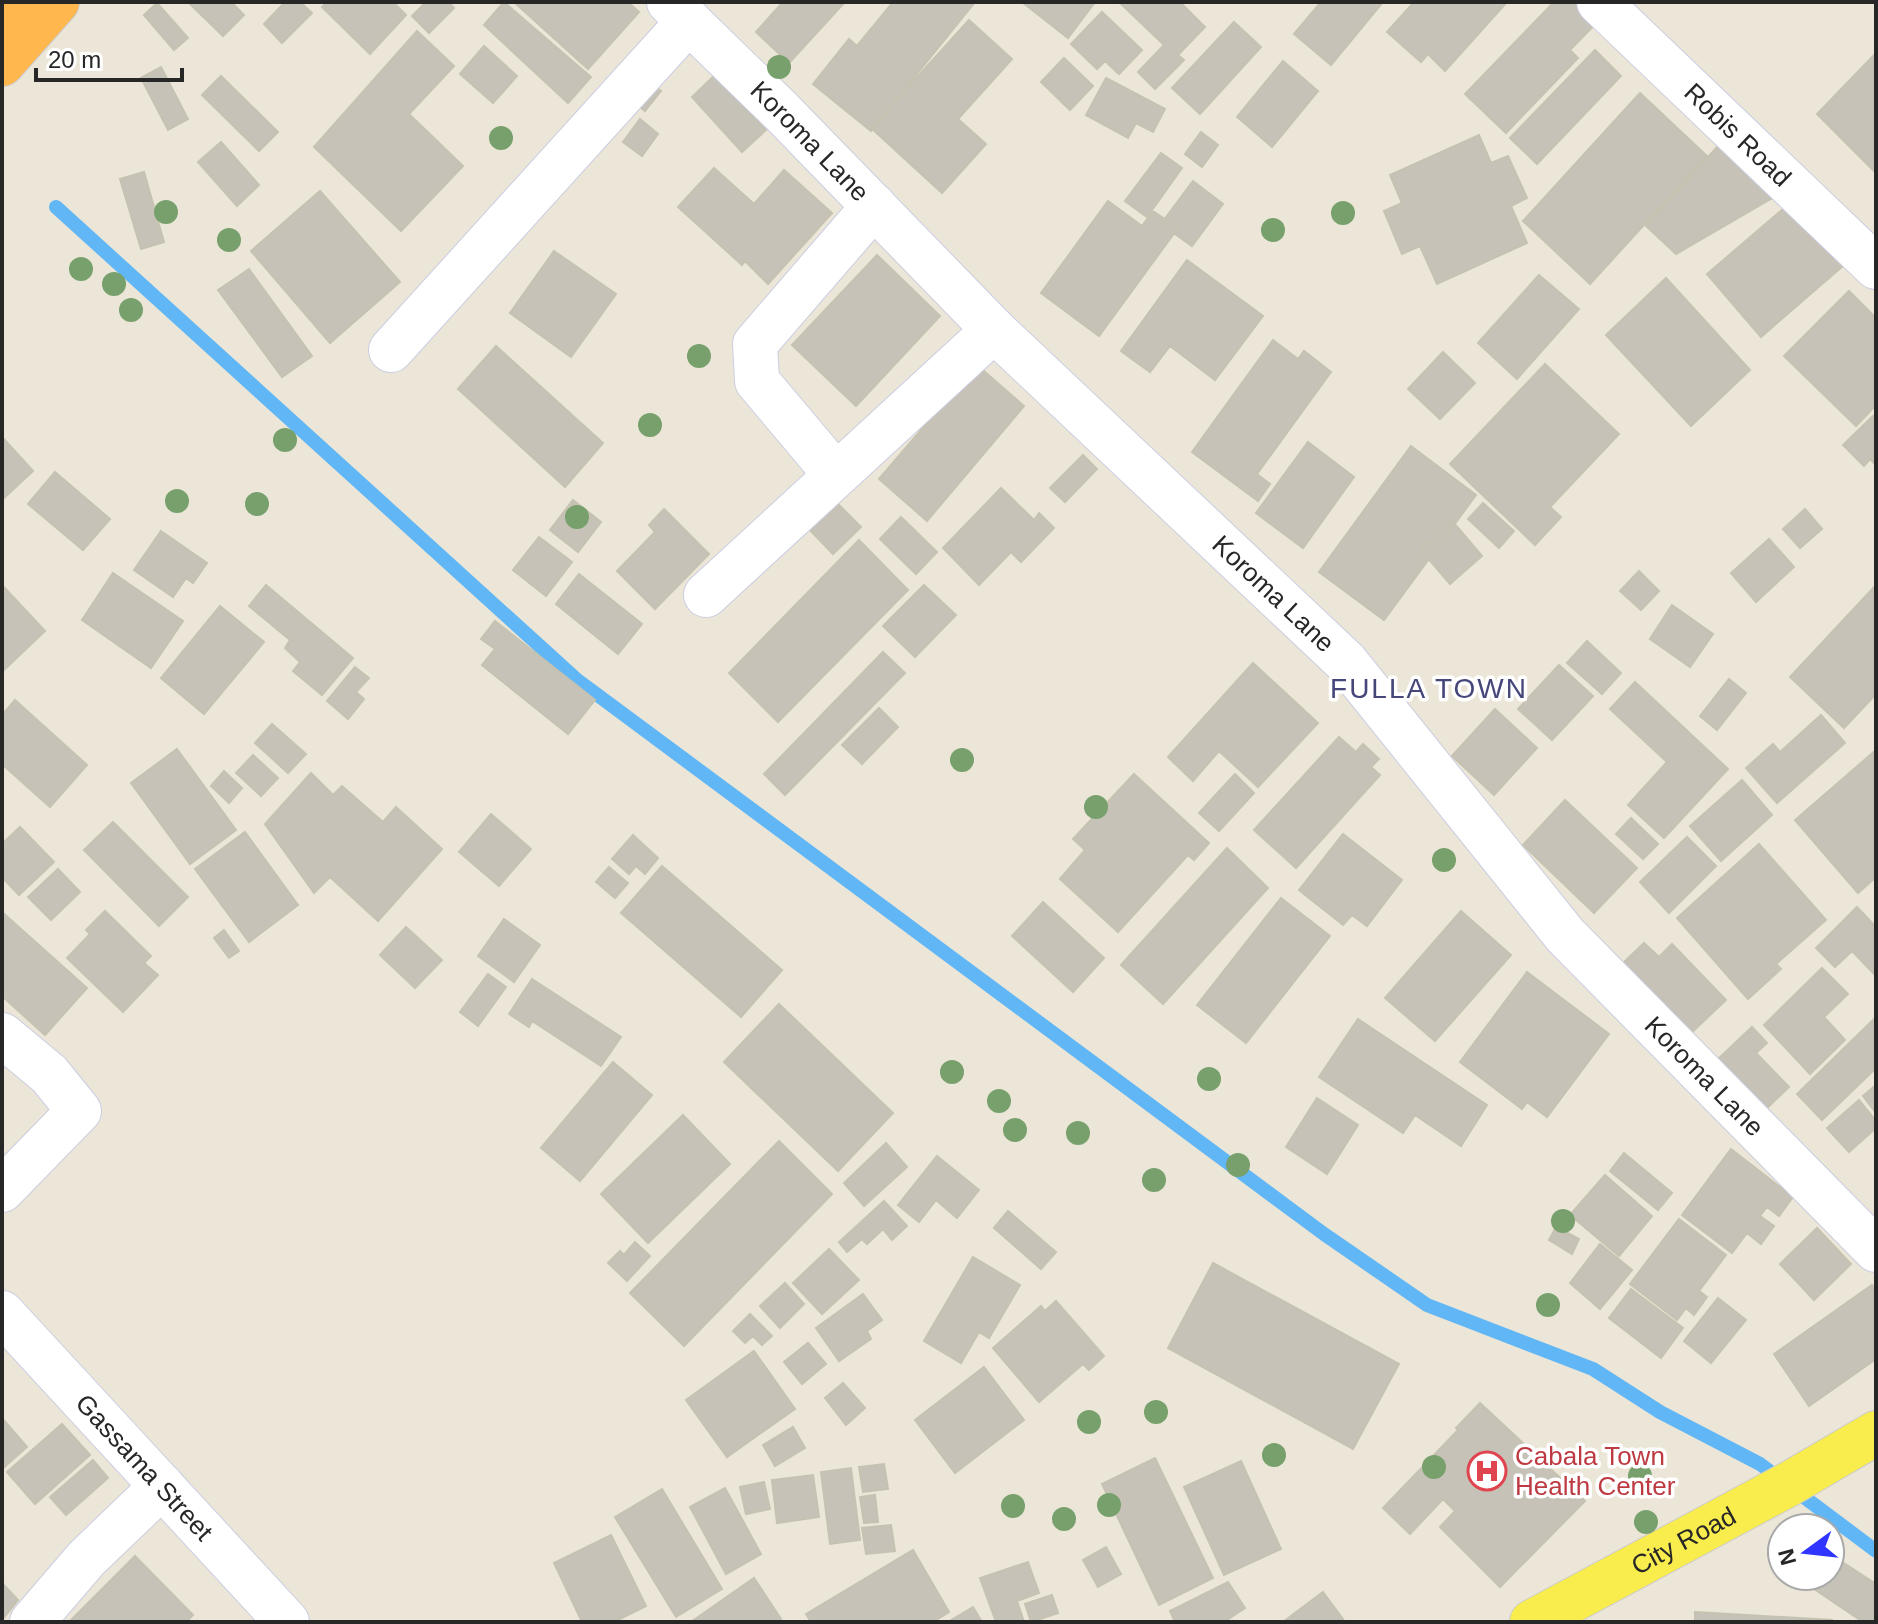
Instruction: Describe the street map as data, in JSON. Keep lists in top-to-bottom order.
{
  "streets": {
    "main road": ["City Road"],
    "street": ["Robis Road", "Koroma Lane", "Gassama Street"]
  },
  "districts": ["FULLA TOWN"],
  "places": {
    "hospital": ["Cabala Town Health Center"]
  },
  "scale_bar": "20 m",
  "north": "left"
}
